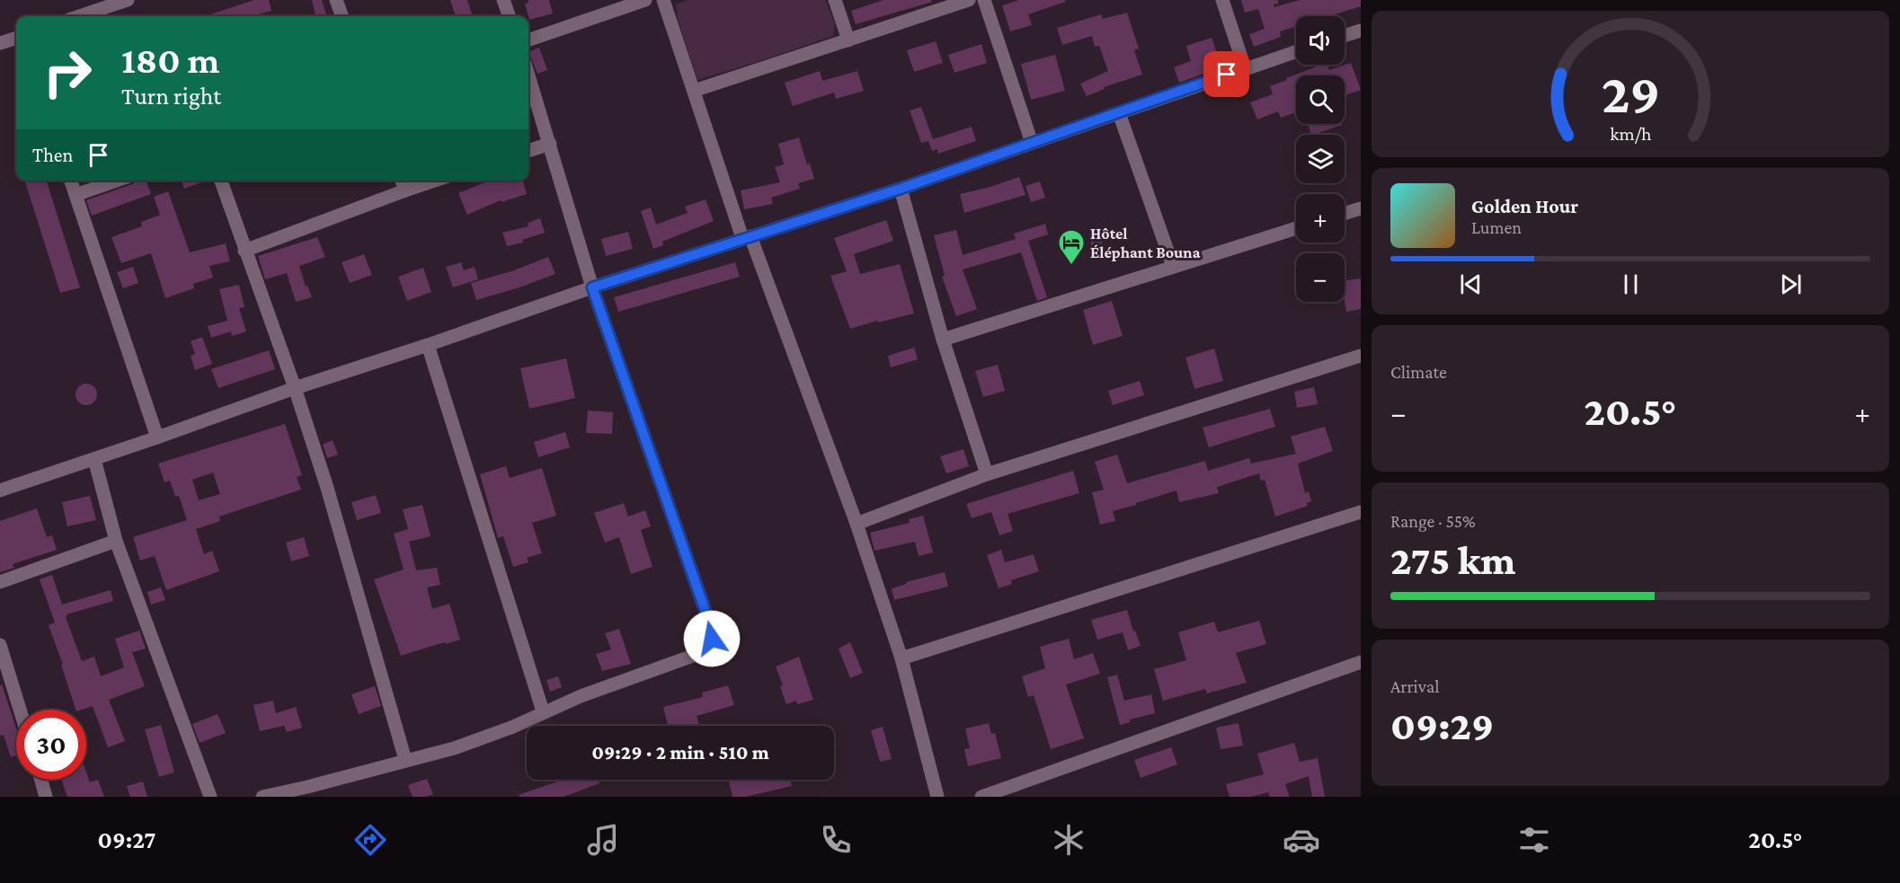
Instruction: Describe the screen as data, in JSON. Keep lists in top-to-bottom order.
{
  "places": {
    "hotel": ["Hôtel Éléphant Bouna"]
  },
  "page": {
    "map_buttons": ["+", "−"],
    "turn": ["180 m", "Turn right"],
    "then": "Then",
    "song": ["Golden Hour", "Lumen"],
    "tile": [
      "Climate",
      ["Range · 55%", "275 km"],
      ["Arrival", "09:29"]
    ],
    "heat": ["−", "20.5°", "+"],
    "limit": "30",
    "trip": "09:29 · 2 min · 510 m",
    "tabs": ["09:27", "20.5°"],
    "gauge": ["29", "km/h"]
  }
}
